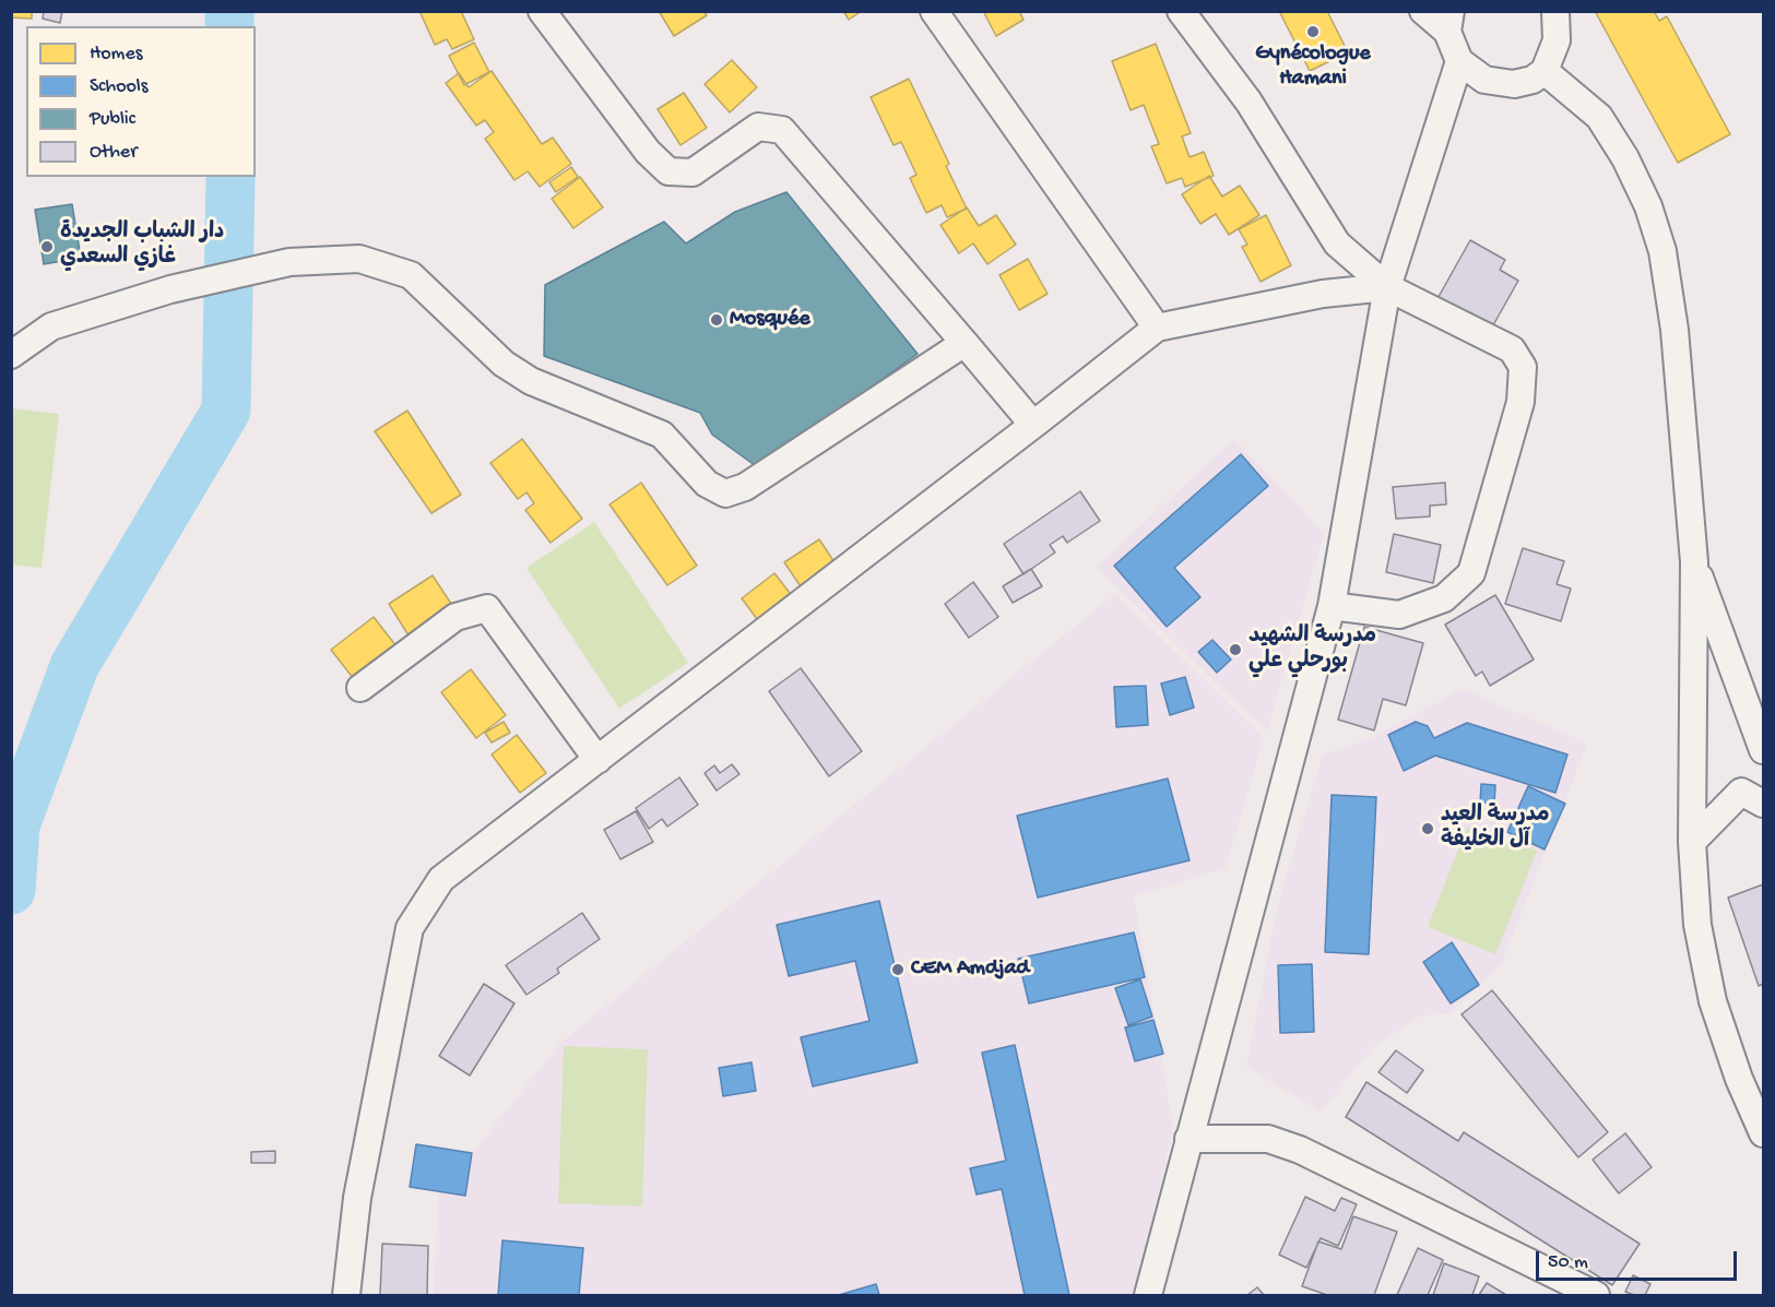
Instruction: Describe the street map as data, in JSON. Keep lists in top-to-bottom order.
{
  "places": [
    "Gynécologue Hamani",
    "دار الشباب الجديدة غازي السعدي",
    "Mosquée",
    "مدرسة الشهيد بورحلي علي",
    "مدرسة العيد آل الخليفة",
    "CEM Amdjad"
  ],
  "legend": [
    "Homes",
    "Schools",
    "Public",
    "Other"
  ],
  "scale_bar": "50 m"
}
